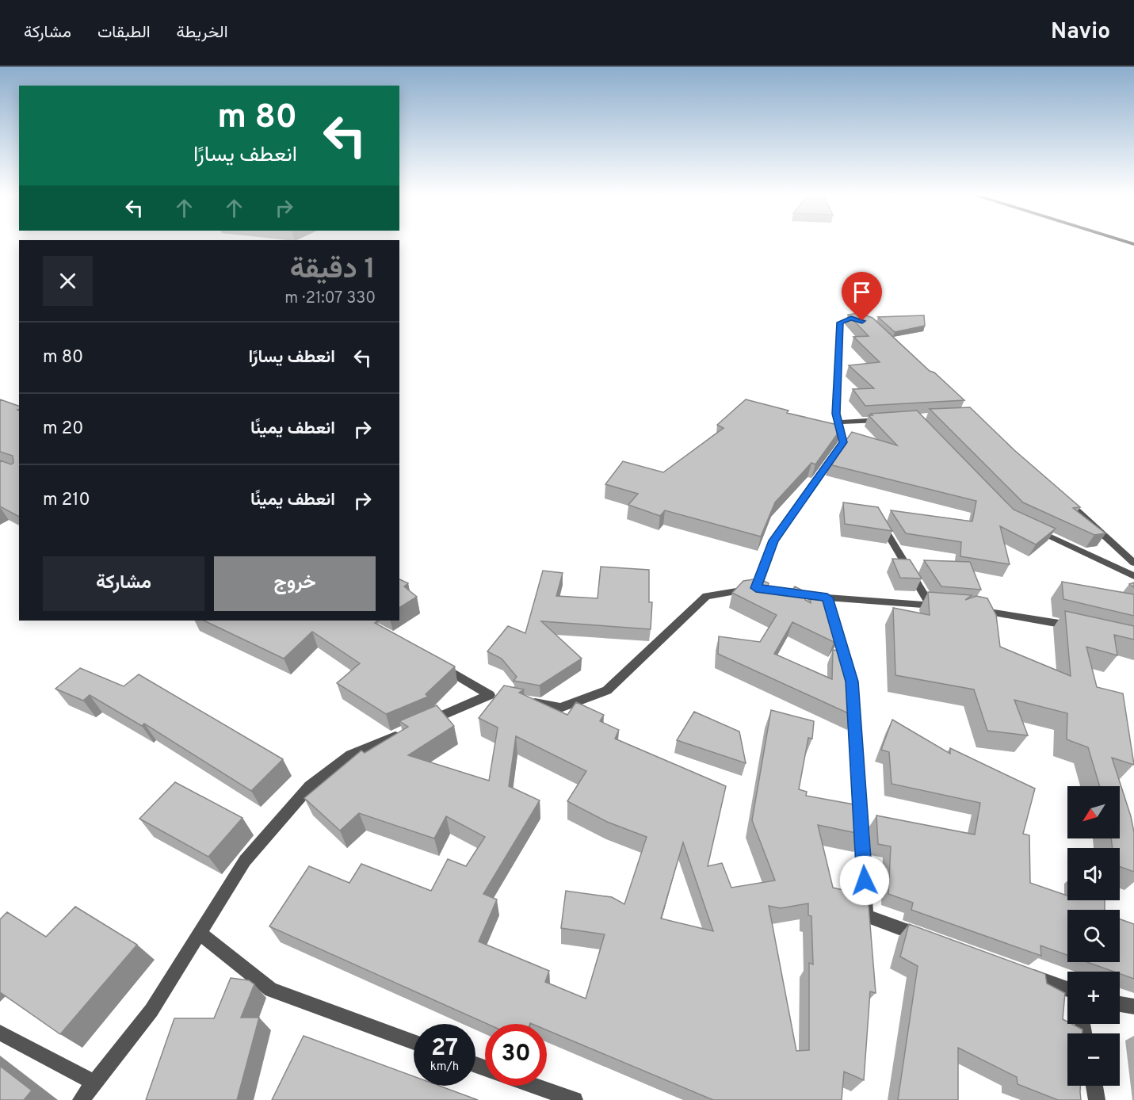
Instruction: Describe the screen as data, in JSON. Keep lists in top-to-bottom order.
{
  "north": "bottom left",
  "page": {
    "header": "Navio",
    "nav": ["الخريطة", "الطبقات", "مشاركة"],
    "turn": ["80 m", "انعطف يسارًا"],
    "heading": ["1 دقيقة", "330 m · 21:07"],
    "list": [
      {
        "name": "انعطف يسارًا",
        "value": "80 m"
      },
      {
        "name": "انعطف يمينًا",
        "value": "20 m"
      },
      {
        "name": "انعطف يمينًا",
        "value": "210 m"
      }
    ],
    "buttons": ["خروج", "مشاركة"],
    "map_buttons": ["+", "−"],
    "speed": "27 km/h",
    "limit": "30"
  }
}
